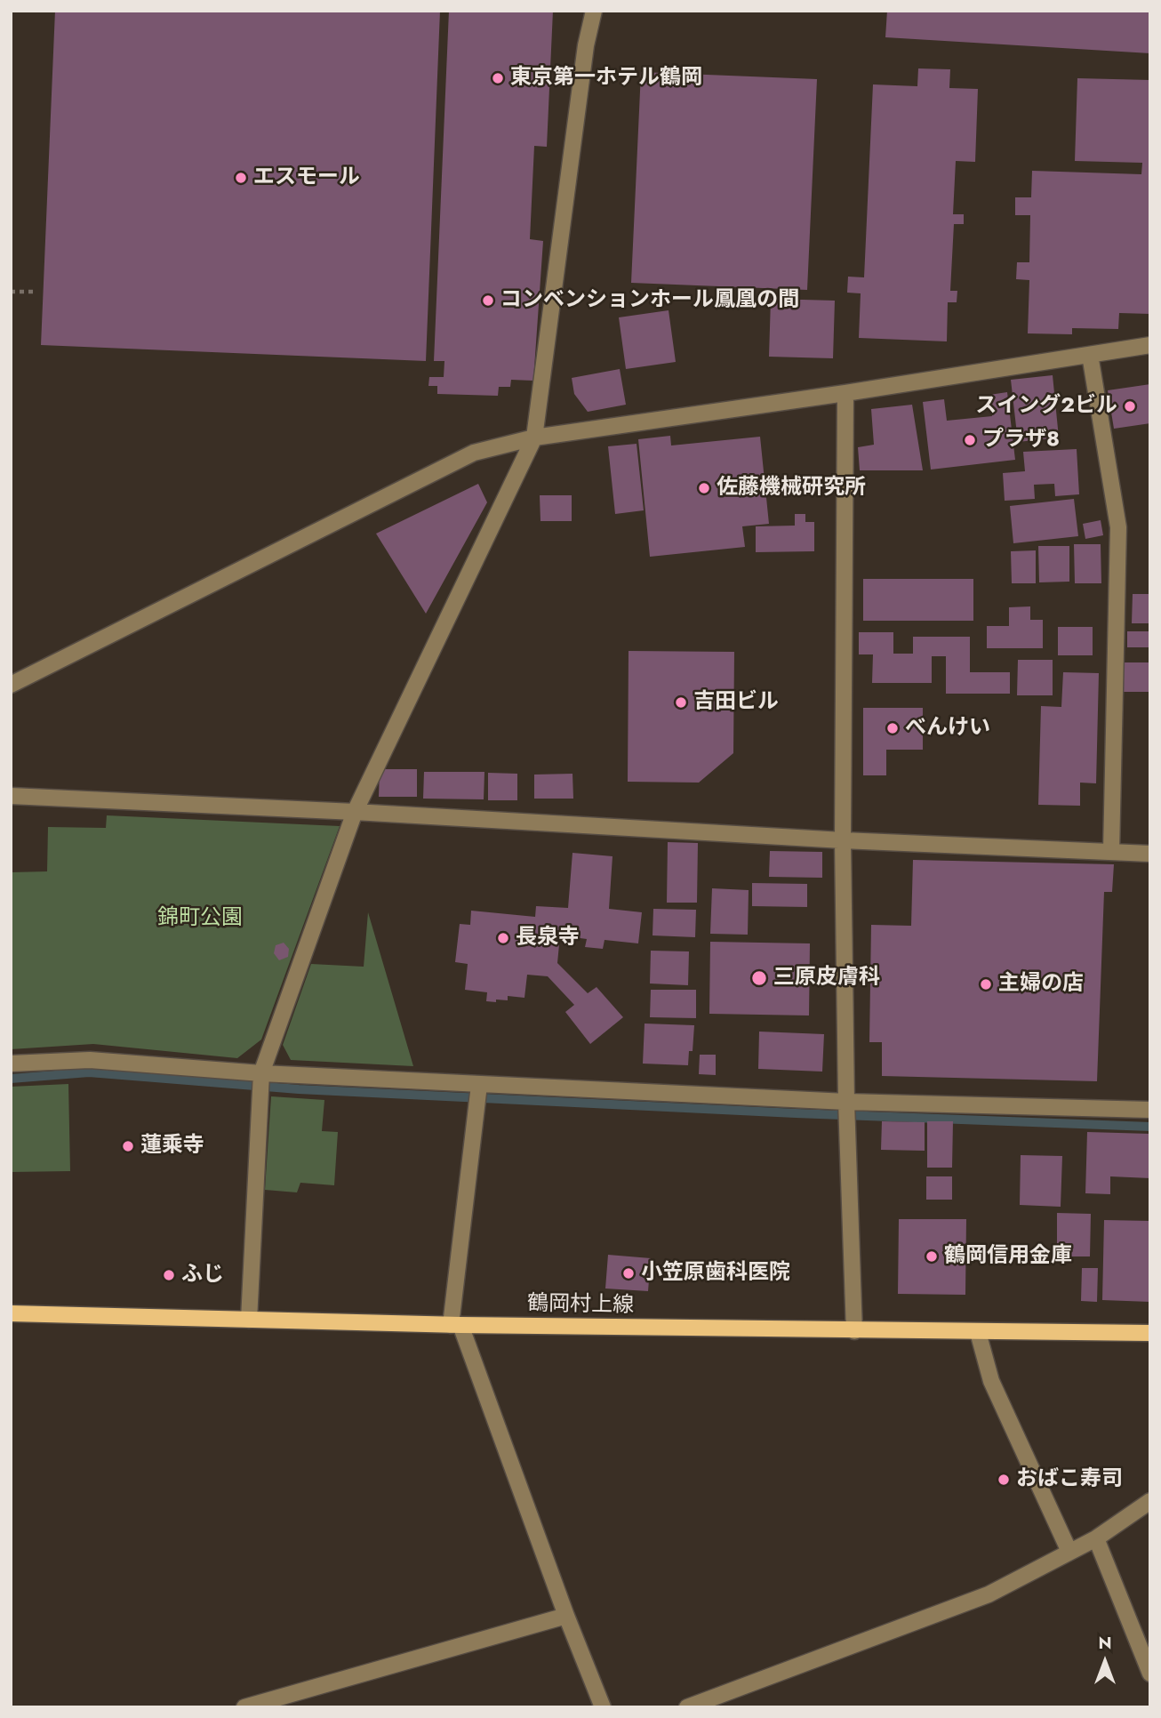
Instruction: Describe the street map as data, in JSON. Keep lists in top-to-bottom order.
{
  "streets": {
    "main road": ["鶴岡村上線"]
  },
  "parks": ["錦町公園"],
  "places": [
    "東京第一ホテル鶴岡",
    "エスモール",
    "コンベンションホール鳳凰の間",
    "スイング2ビル",
    "プラザ8",
    "佐藤機械研究所",
    "吉田ビル",
    "べんけい",
    "長泉寺",
    "三原皮膚科",
    "主婦の店",
    "蓮乘寺",
    "鶴岡信用金庫",
    "小笠原歯科医院",
    "ふじ",
    "おばこ寿司"
  ],
  "north": "top"
}
